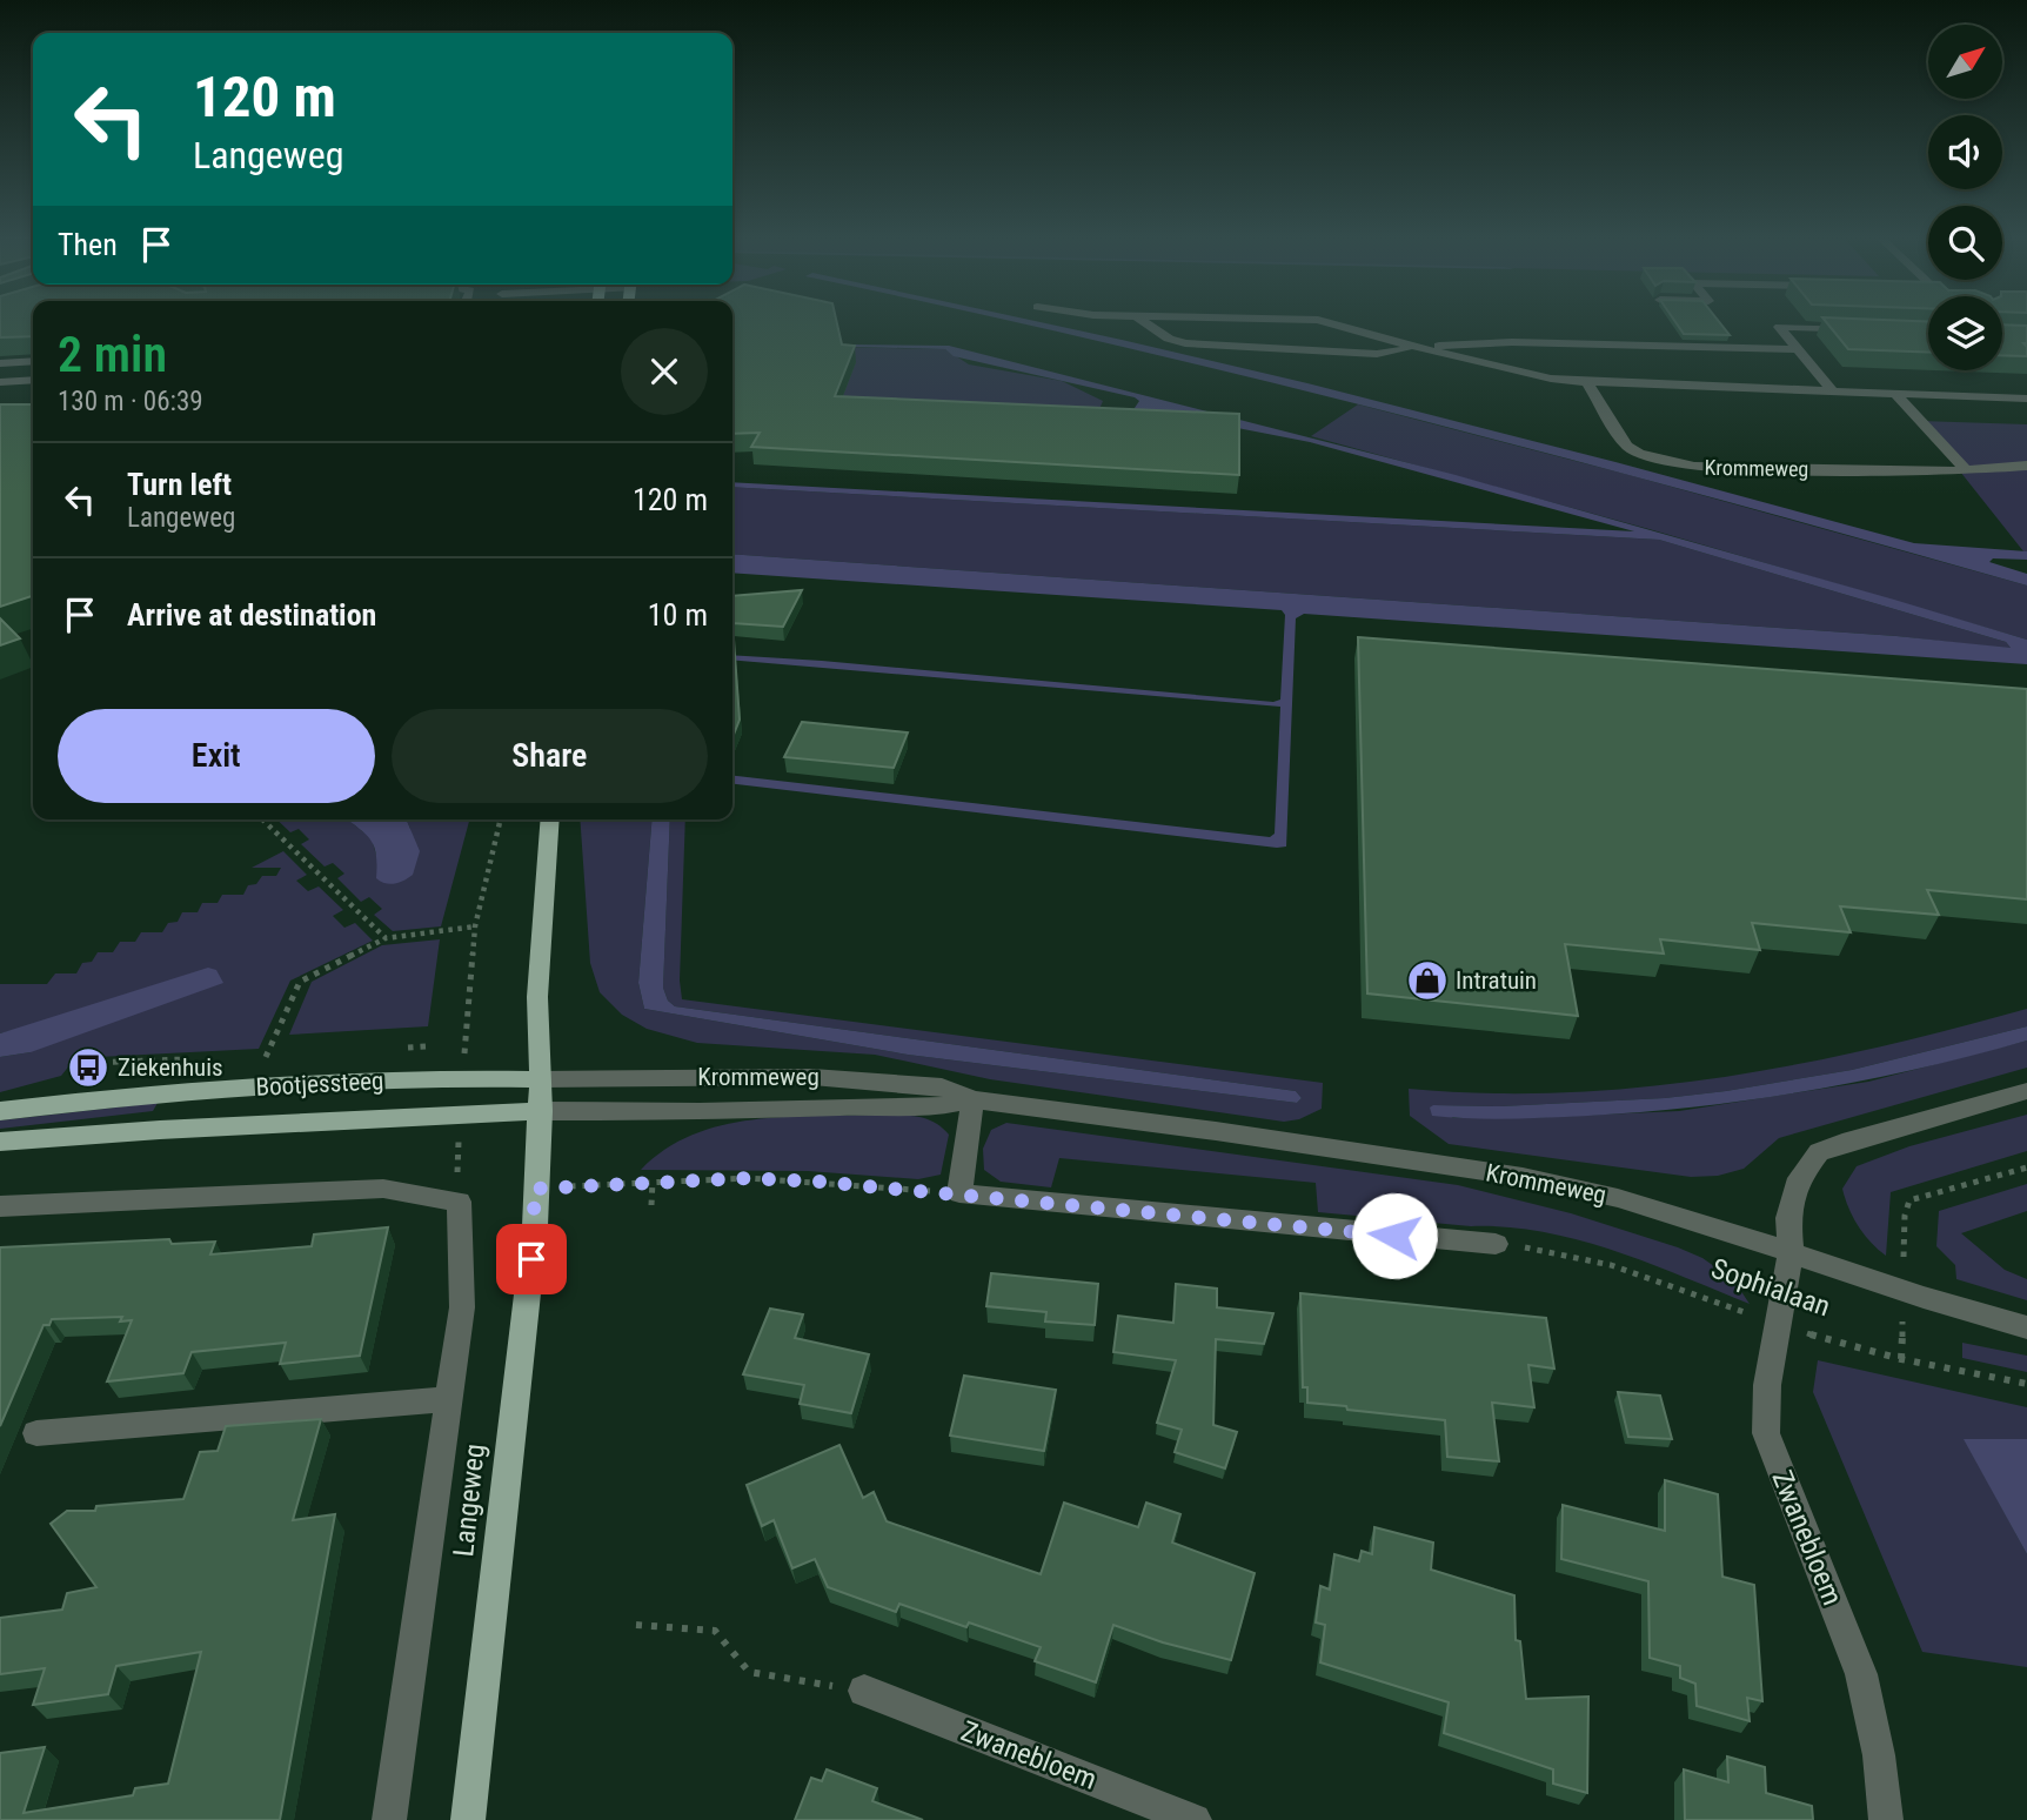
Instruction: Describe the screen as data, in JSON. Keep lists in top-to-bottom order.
{
  "streets": {
    "main road": ["Bootjessteeg", "Langeweg"],
    "street": ["Krommeweg", "Sophialaan", "Zwanebloem"]
  },
  "crossings": [
    ["Krommeweg", "Bootjessteeg"],
    ["Krommeweg", "Sophialaan"],
    ["Krommeweg", "Langeweg"],
    ["Krommeweg", "Zwanebloem"],
    ["Bootjessteeg", "Langeweg"],
    ["Sophialaan", "Zwanebloem"]
  ],
  "places": {
    "shop": ["Intratuin"],
    "bus stop": ["Ziekenhuis"]
  },
  "north": "top right",
  "page": {
    "turn": ["120 m", "Langeweg"],
    "then": "Then",
    "heading": ["2 min", "130 m · 06:39"],
    "list": [
      {
        "name": "Turn left",
        "note": "Langeweg",
        "value": "120 m"
      },
      {
        "name": "Arrive at destination",
        "value": "10 m"
      }
    ],
    "buttons": ["Exit", "Share"]
  }
}
